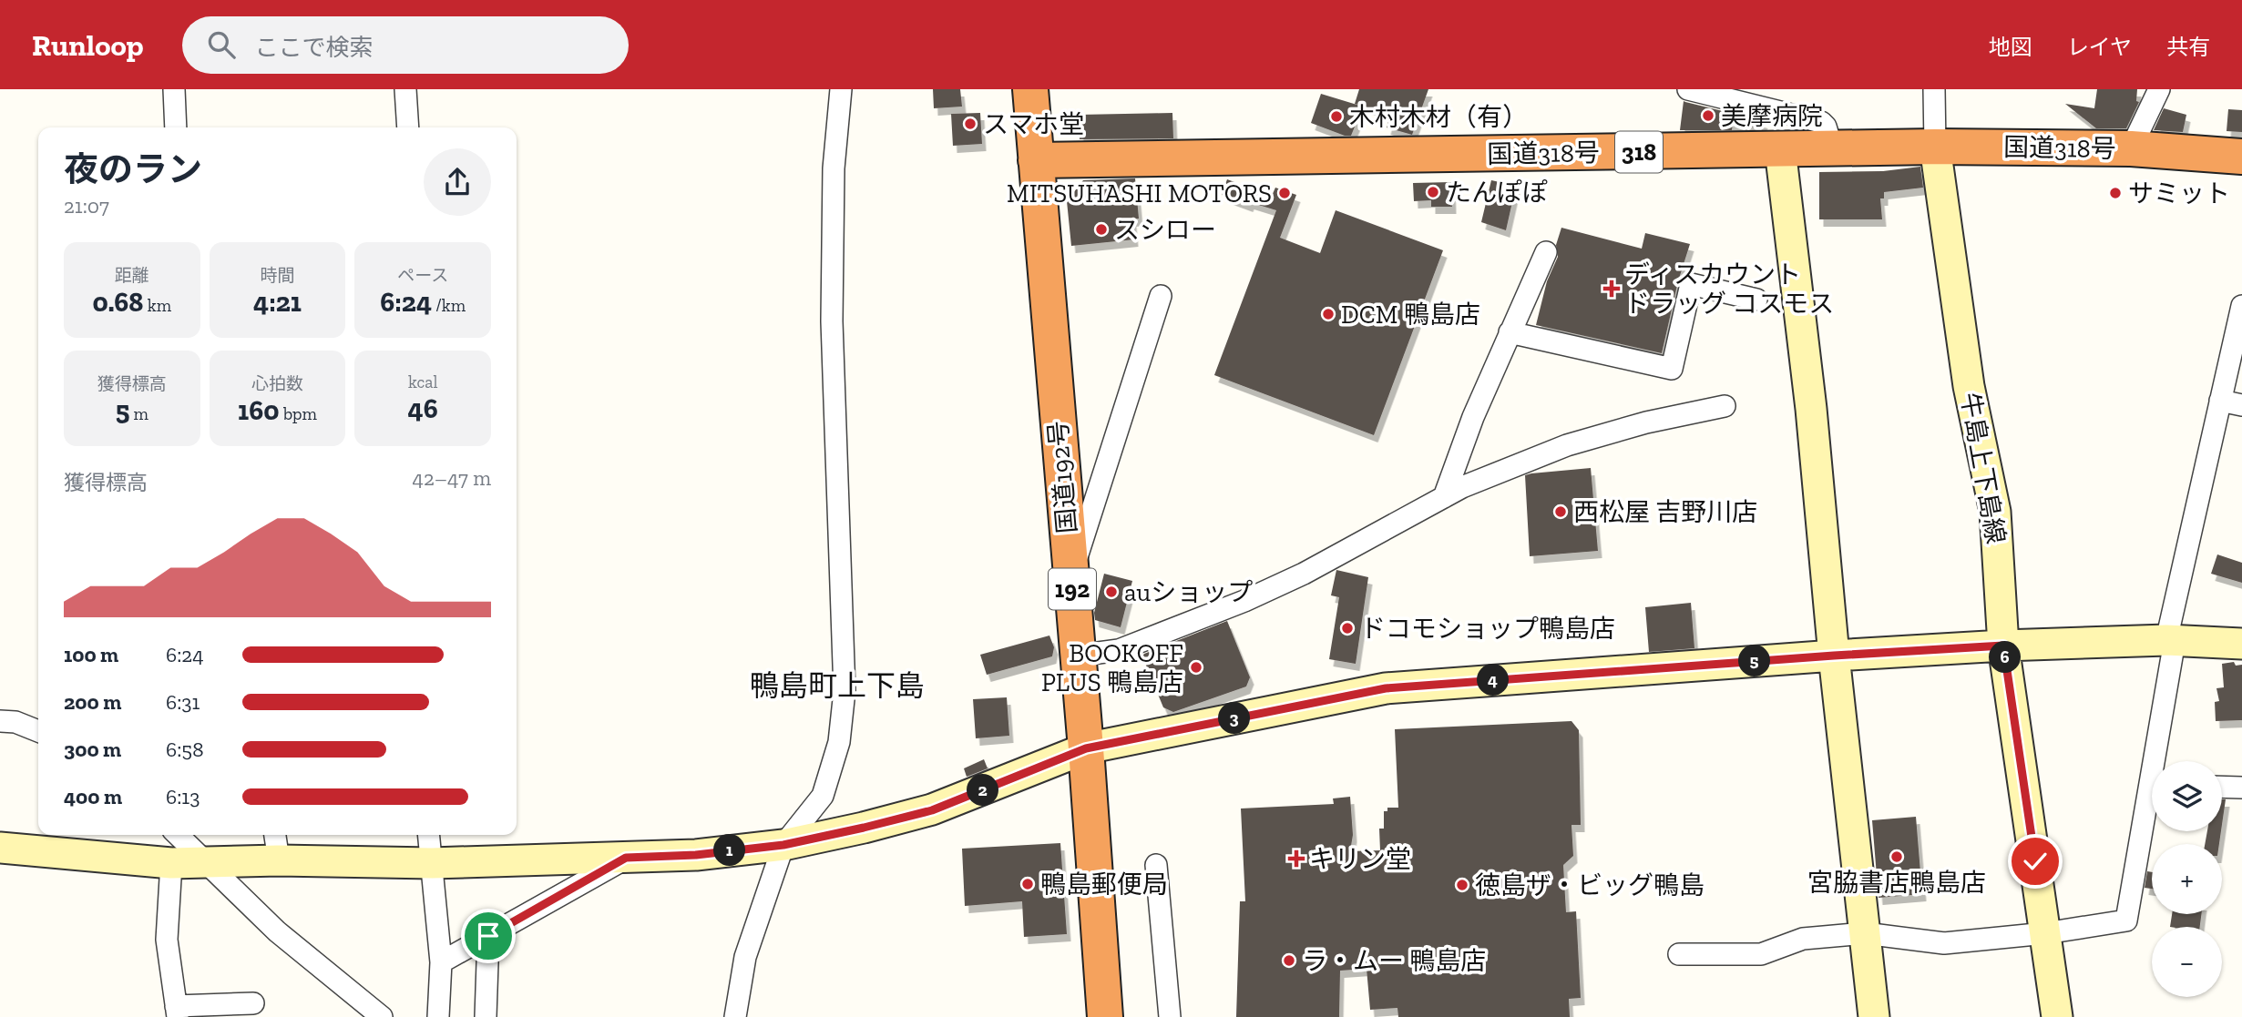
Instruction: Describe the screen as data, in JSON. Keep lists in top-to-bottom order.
{
  "streets": {
    "highway": [
      "国道318号",
      "318",
      "国道192号",
      "192"
    ],
    "street": ["牛島上下島線"]
  },
  "crossings": [
    ["国道318号", "牛島上下島線"],
    ["国道318号", "国道192号"]
  ],
  "districts": ["鴨島町上下島"],
  "places": {
    "other": [
      "美摩病院",
      "木村木材（有）",
      "スマホ堂",
      "たんぽぽ",
      "MITSUHASHI MOTORS",
      "サミット",
      "スシロー",
      "DCM 鴨島店",
      "西松屋 吉野川店",
      "auショップ",
      "ドコモショップ鴨島店",
      "BOOKOFF PLUS 鴨島店",
      "宮脇書店鴨島店",
      "鴨島郵便局",
      "徳島ザ・ビッグ鴨島",
      "ラ・ムー 鴨島店"
    ],
    "health": ["ディスカウント ドラッグ コスモス", "キリン堂"]
  },
  "page": {
    "header": "Runloop",
    "search": "ここで検索",
    "nav": ["地図", "レイヤ", "共有"],
    "heading": ["夜のラン", "21:07"],
    "stats": [
      ["距離", "0.68 km"],
      ["時間", "4:21"],
      ["ペース", "6:24 /km"],
      ["獲得標高", "5 m"],
      ["心拍数", "160 bpm"],
      ["kcal", "46"]
    ],
    "chart": ["獲得標高", "42–47 m"],
    "list": [
      {
        "name": "100 m",
        "note": "6:24"
      },
      {
        "name": "200 m",
        "note": "6:31"
      },
      {
        "name": "300 m",
        "note": "6:58"
      },
      {
        "name": "400 m",
        "note": "6:13"
      }
    ],
    "pins": [
      "6",
      "5",
      "4",
      "3",
      "2",
      "1"
    ],
    "map_buttons": ["+", "−"]
  }
}
